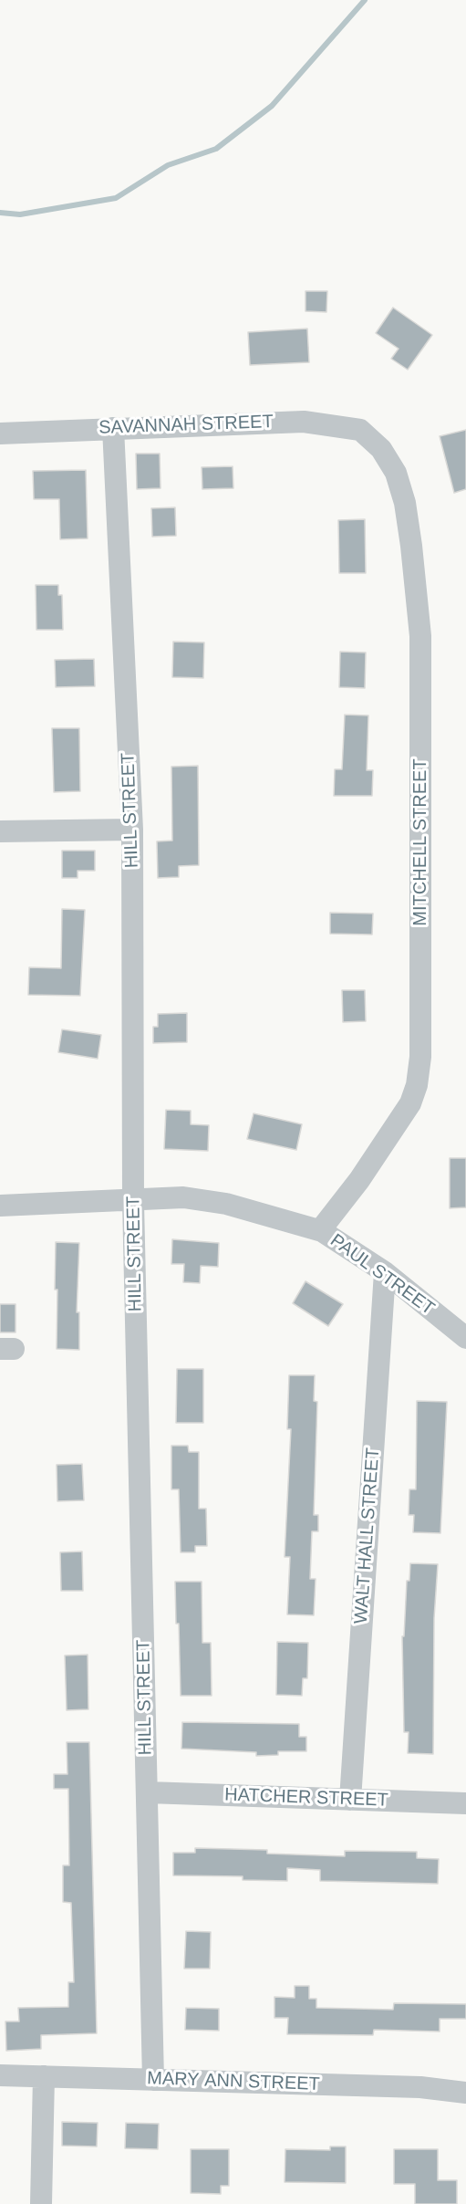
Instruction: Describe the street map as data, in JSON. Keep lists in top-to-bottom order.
{
  "streets": {
    "street": [
      "SAVANNAH STREET",
      "HILL STREET",
      "MITCHELL STREET",
      "PAUL STREET",
      "WALT HALL STREET",
      "HATCHER STREET",
      "MARY ANN STREET"
    ]
  },
  "crossings": [
    ["SAVANNAH STREET", "HILL STREET"],
    ["SAVANNAH STREET", "MITCHELL STREET"],
    ["HILL STREET", "PAUL STREET"],
    ["HILL STREET", "HATCHER STREET"],
    ["HILL STREET", "MARY ANN STREET"],
    ["MITCHELL STREET", "PAUL STREET"],
    ["PAUL STREET", "WALT HALL STREET"],
    ["WALT HALL STREET", "HATCHER STREET"]
  ]
}
